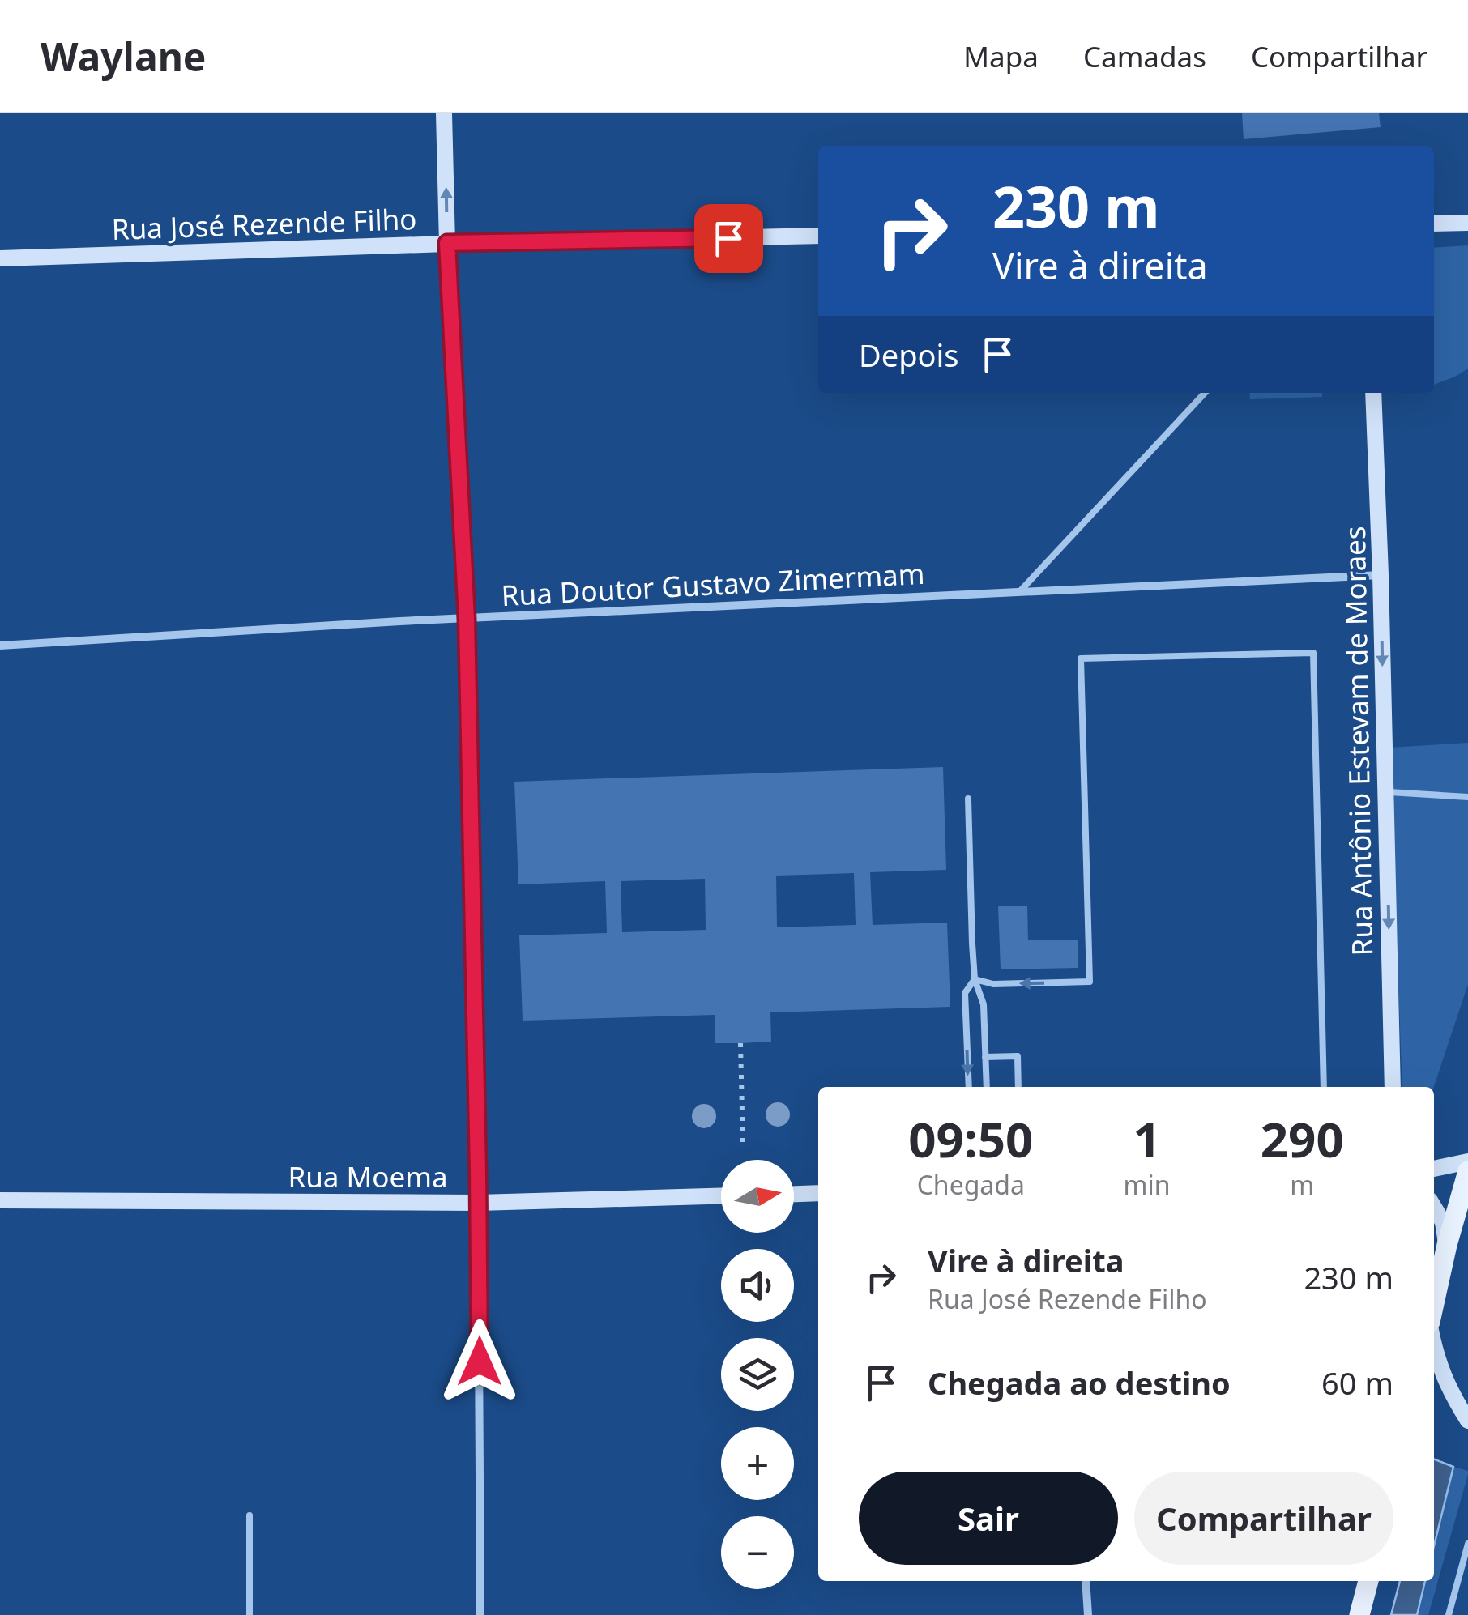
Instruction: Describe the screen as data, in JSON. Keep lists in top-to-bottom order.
{
  "streets": {
    "street": [
      "Rua José Rezende Filho",
      "Rua Doutor Gustavo Zimermam",
      "Rua Antônio Estevam de Moraes",
      "Rua Moema"
    ]
  },
  "crossings": [
    ["Rua Doutor Gustavo Zimermam", "Rua Antônio Estevam de Moraes"]
  ],
  "one_way": ["Rua Antônio Estevam de Moraes"],
  "north": "right",
  "page": {
    "header": "Waylane",
    "nav": ["Mapa", "Camadas", "Compartilhar"],
    "turn": ["230 m", "Vire à direita"],
    "then": "Depois",
    "eta": [
      "09:50",
      "Chegada",
      "1",
      "min",
      "290",
      "m"
    ],
    "map_buttons": ["+", "−"],
    "list": [
      {
        "name": "Vire à direita",
        "note": "Rua José Rezende Filho",
        "value": "230 m"
      },
      {
        "name": "Chegada ao destino",
        "value": "60 m"
      }
    ],
    "buttons": ["Sair", "Compartilhar"]
  }
}
